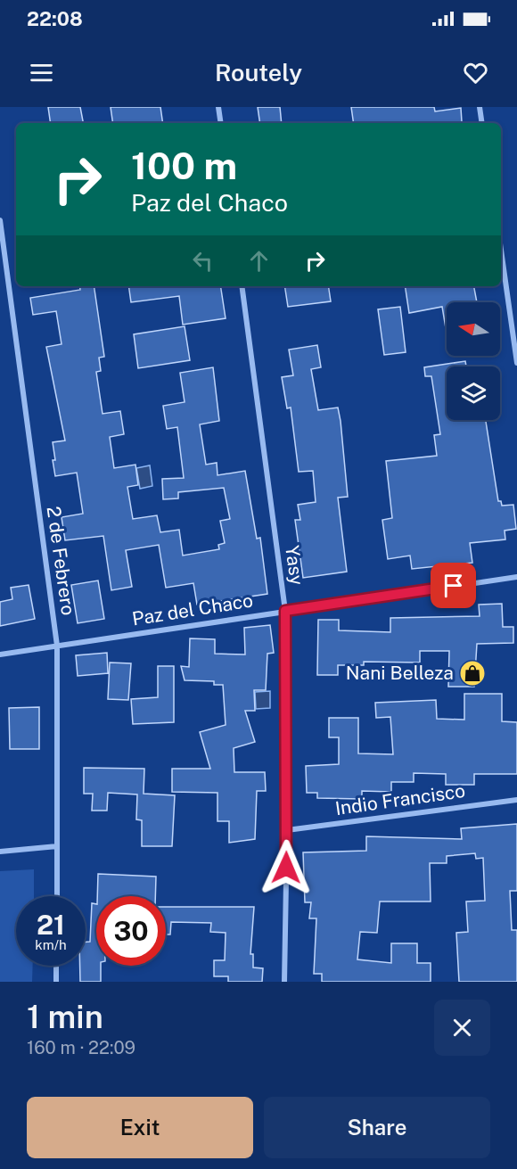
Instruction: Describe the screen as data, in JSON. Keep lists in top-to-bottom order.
{
  "streets": {
    "street": [
      "2 de Febrero",
      "Yasy",
      "Paz del Chaco",
      "Indio Francisco"
    ]
  },
  "crossings": [
    ["2 de Febrero", "Paz del Chaco"],
    ["Yasy", "Paz del Chaco"],
    ["Yasy", "Indio Francisco"]
  ],
  "places": {
    "shop": ["Nani Belleza"]
  },
  "north": "left",
  "page": {
    "status": "22:08",
    "header": "Routely",
    "turn": ["100 m", "Paz del Chaco"],
    "speed": "21 km/h",
    "limit": "30",
    "heading": ["1 min", "160 m · 22:09"],
    "buttons": ["Exit", "Share"]
  }
}
